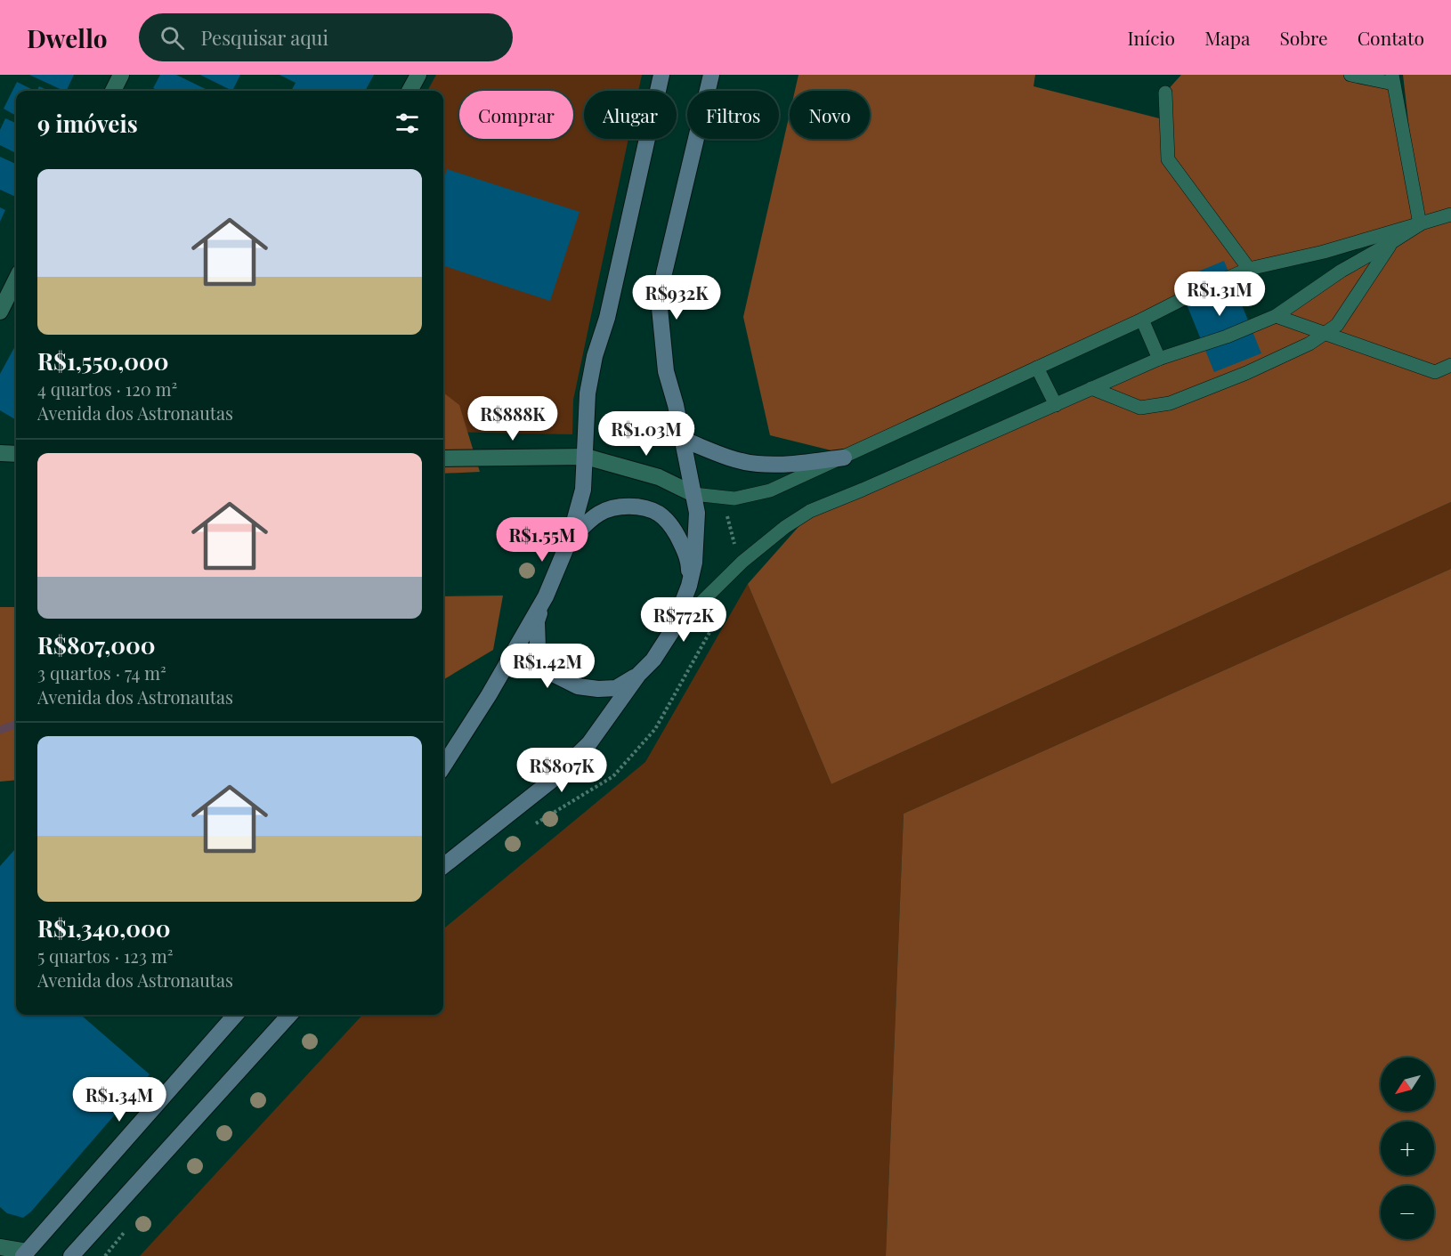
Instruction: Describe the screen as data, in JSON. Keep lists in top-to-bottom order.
{
  "north": "bottom left",
  "page": {
    "header": "Dwello",
    "search": "Pesquisar aqui",
    "nav": [
      "Início",
      "Mapa",
      "Sobre",
      "Contato"
    ],
    "chip": [
      "Comprar",
      "Alugar",
      "Filtros",
      "Novo"
    ],
    "heading": "9 imóveis",
    "list": [
      {
        "name": "R$1,550,000",
        "note": "4 quartos · 120 m² · Avenida dos Astronautas"
      },
      {
        "name": "R$807,000",
        "note": "3 quartos · 74 m² · Avenida dos Astronautas"
      },
      {
        "name": "R$1,340,000",
        "note": "5 quartos · 123 m² · Avenida dos Astronautas"
      }
    ],
    "price": [
      "R$1.31M",
      "R$932K",
      "R$888K",
      "R$1.03M",
      "R$1.55M",
      "R$772K",
      "R$1.42M",
      "R$807K",
      "R$1.34M"
    ],
    "map_buttons": ["+", "−"]
  }
}
